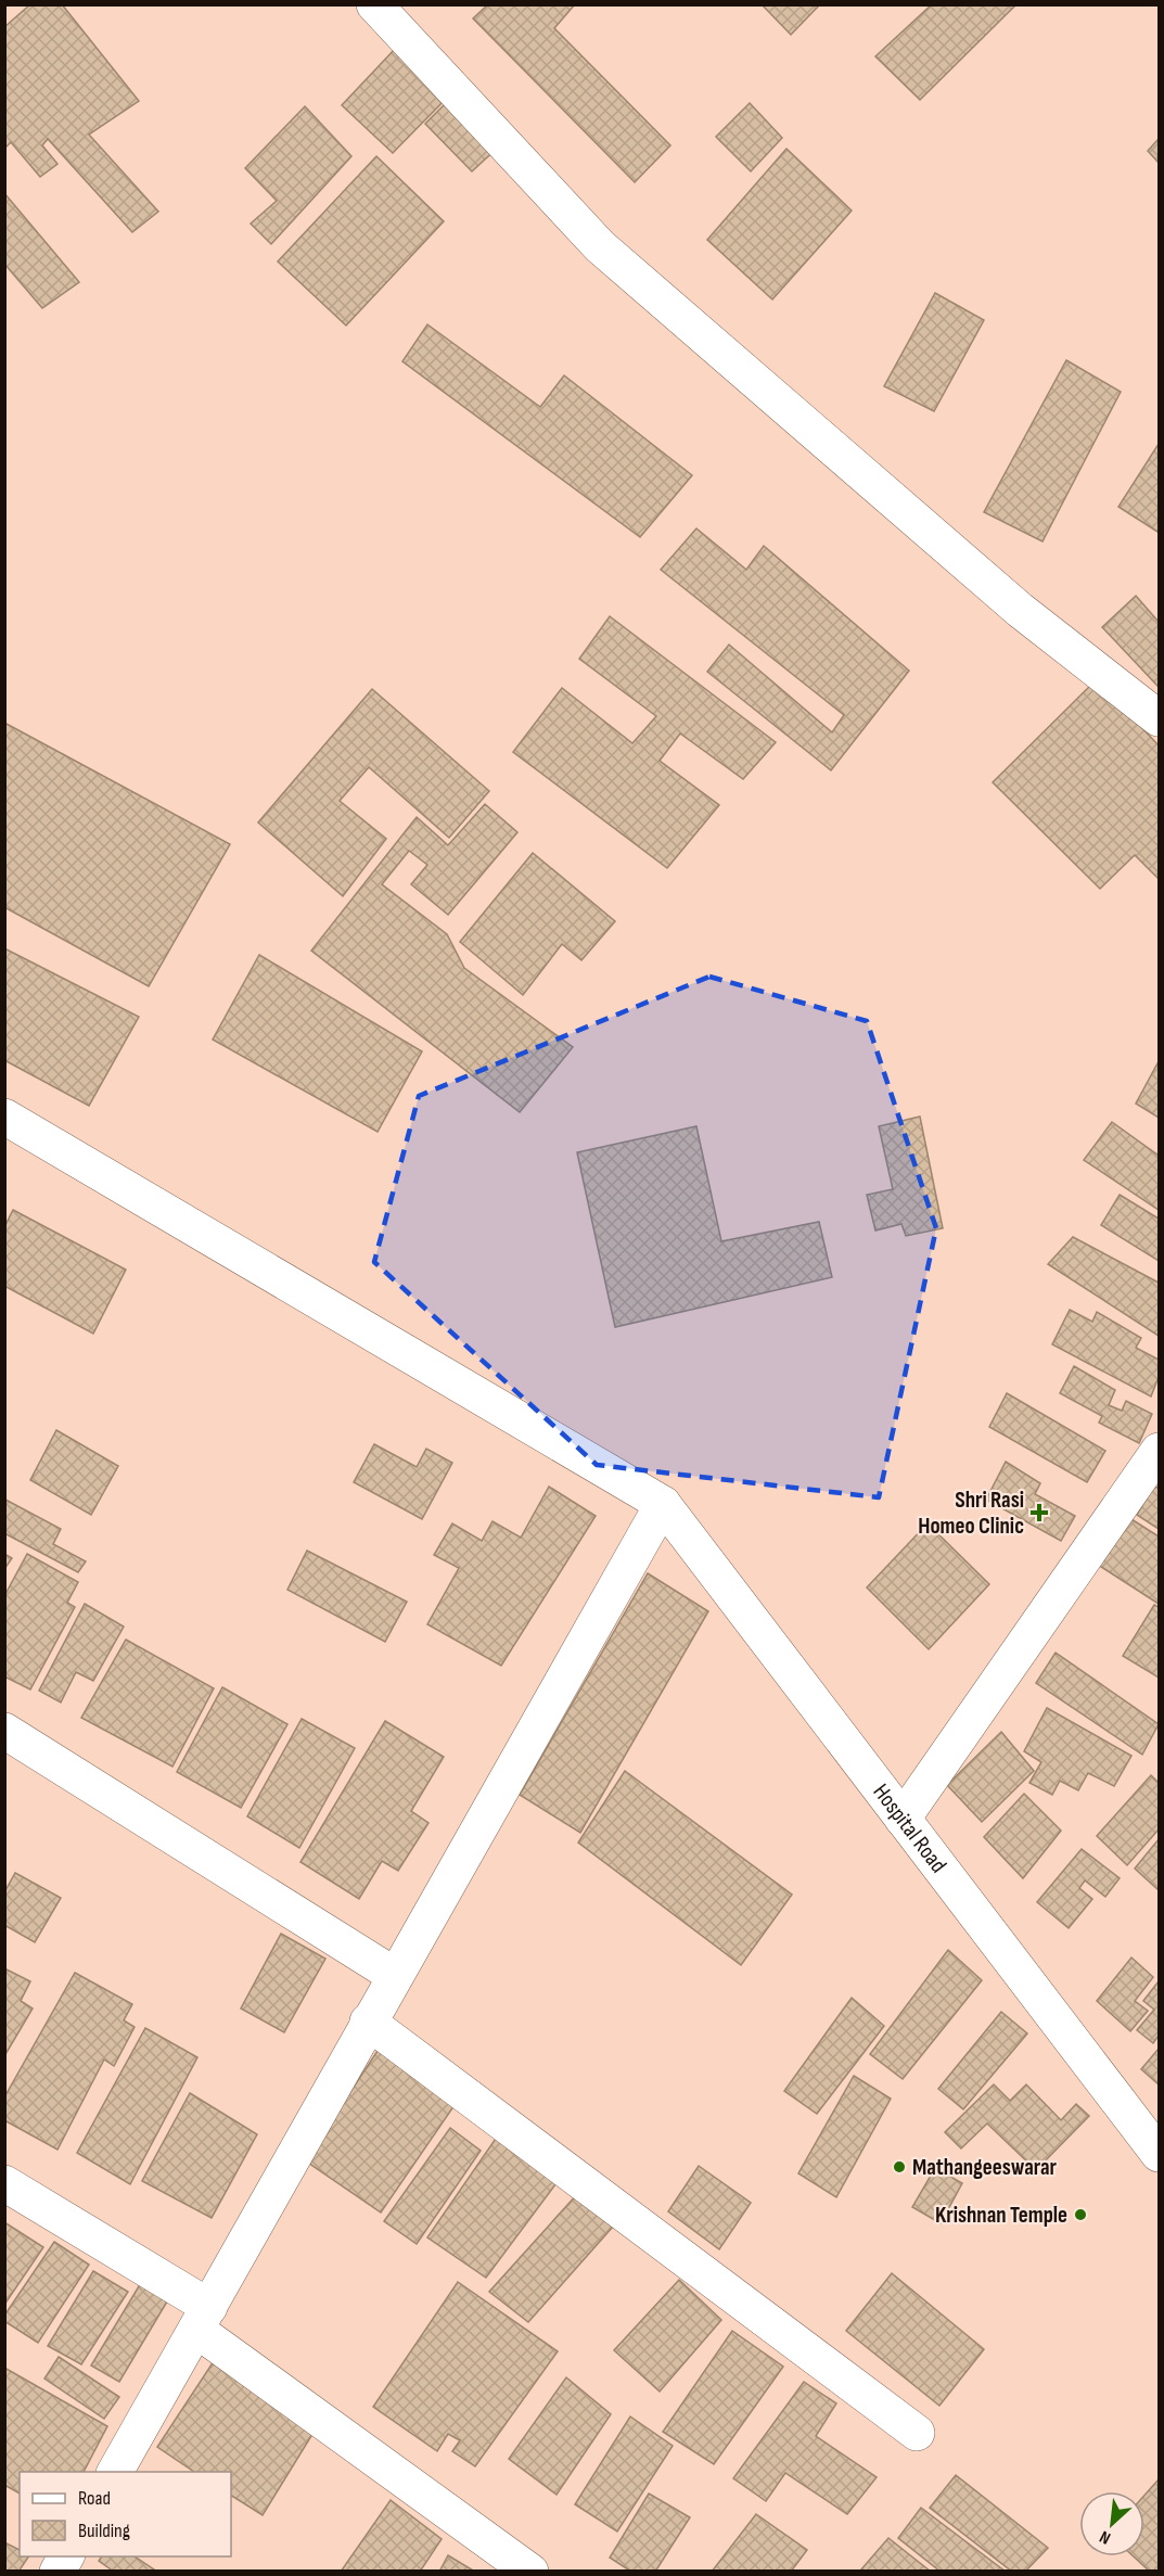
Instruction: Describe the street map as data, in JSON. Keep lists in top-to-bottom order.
{
  "streets": {
    "street": ["Hospital Road"]
  },
  "places": {
    "health": ["Shri Rasi Homeo Clinic"],
    "other": ["Mathangeeswarar", "Krishnan Temple"]
  },
  "legend": ["Road", "Building"],
  "north": "bottom left"
}
